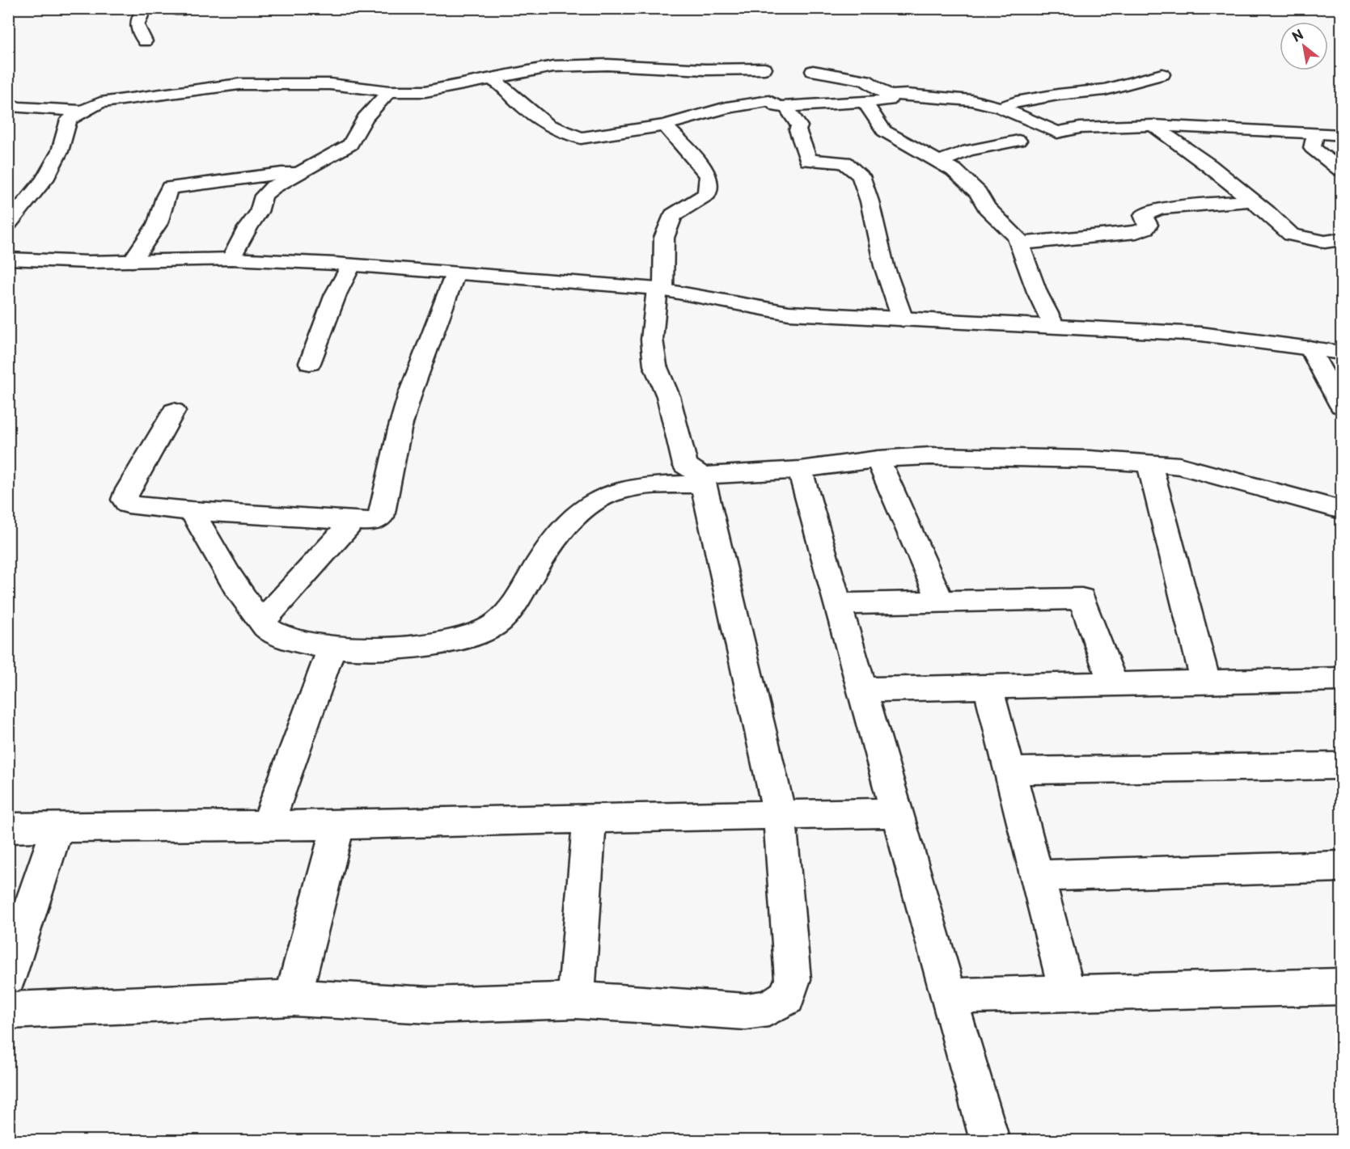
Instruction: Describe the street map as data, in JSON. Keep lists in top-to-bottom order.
{
  "north": "top left"
}
